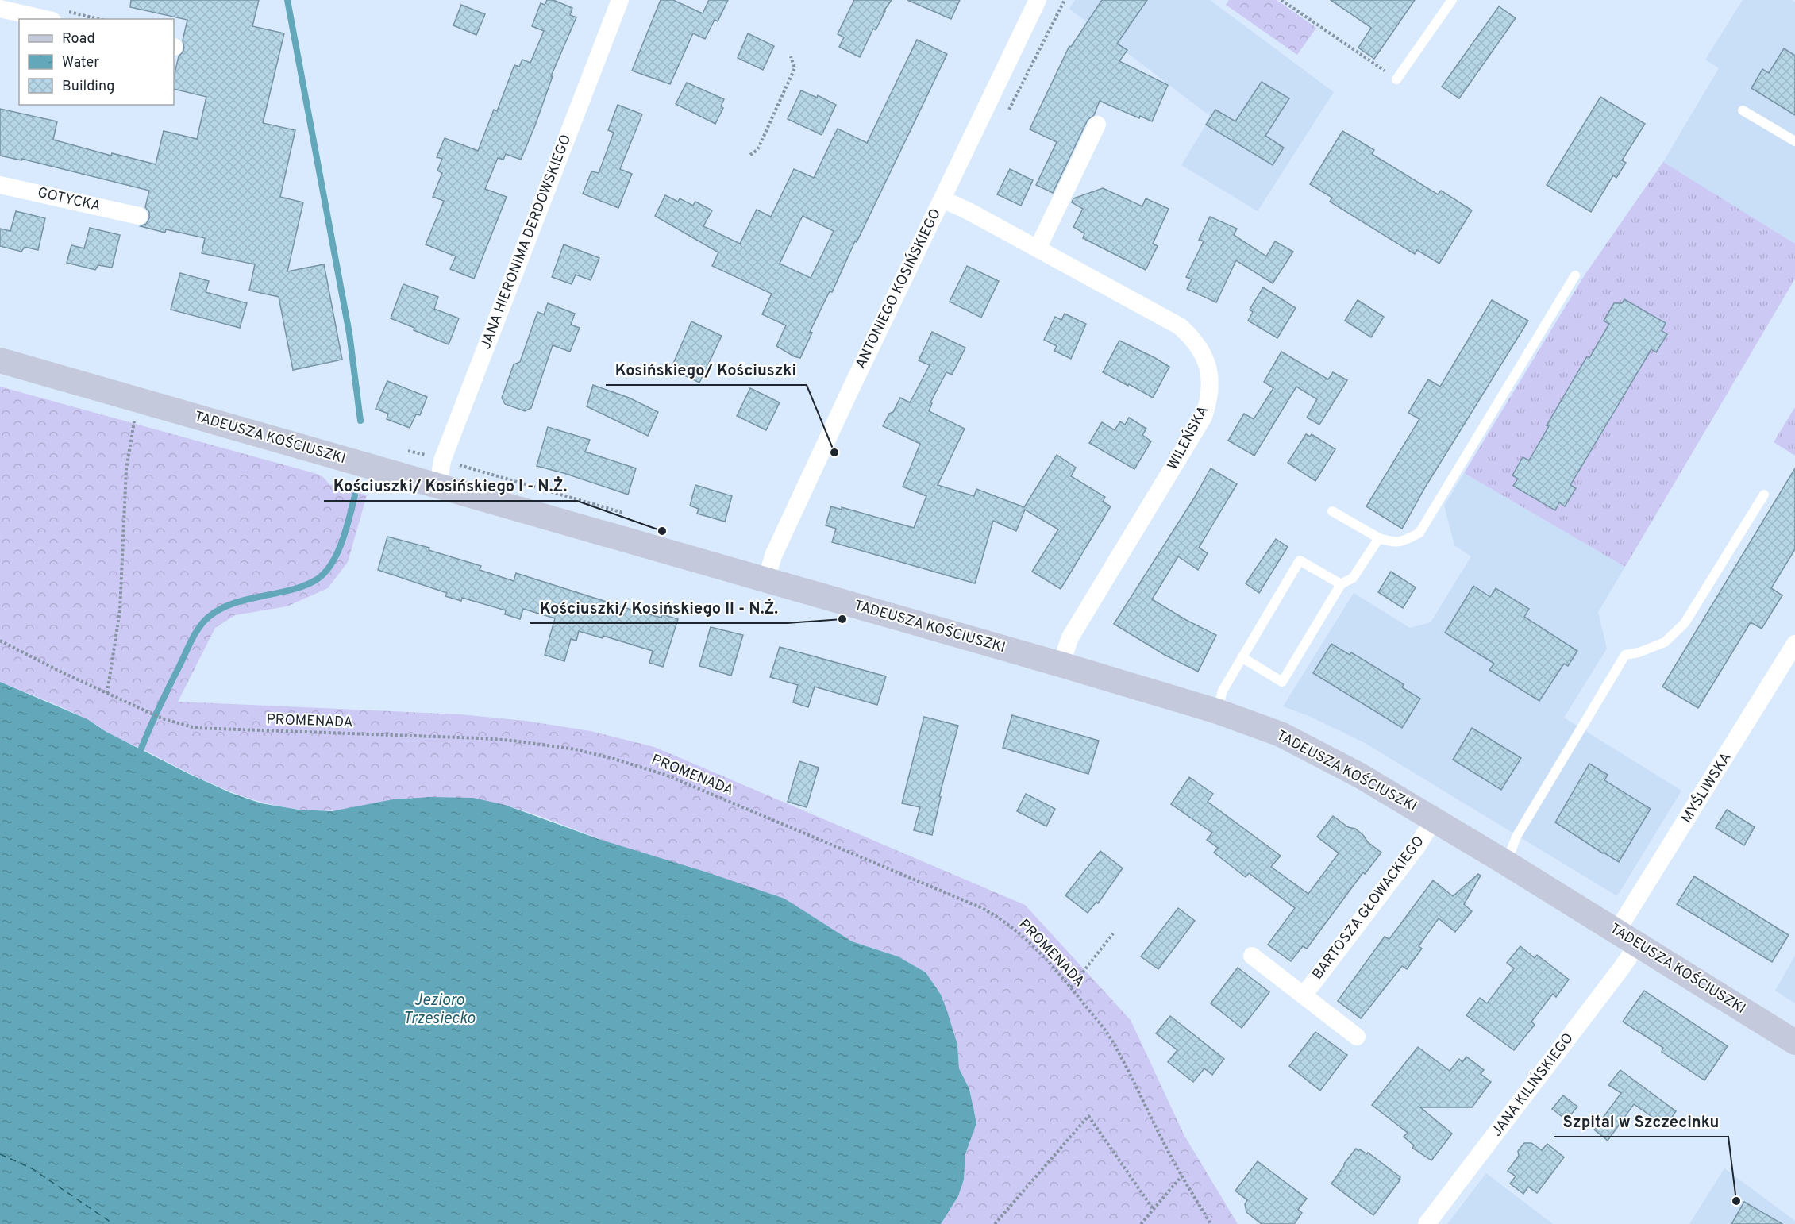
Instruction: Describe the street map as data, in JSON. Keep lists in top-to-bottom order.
{
  "streets": {
    "street": [
      "GOTYCKA",
      "JANA HIERONIMA DERDOWSKIEGO",
      "ANTONIEGO KOSIŃSKIEGO",
      "TADEUSZA KOŚCIUSZKI",
      "WILEŃSKA",
      "MYŚLIWSKA",
      "BARTOSZA GŁOWACKIEGO",
      "JANA KILIŃSKIEGO"
    ],
    "path": ["PROMENADA"]
  },
  "crossings": [
    ["JANA HIERONIMA DERDOWSKIEGO", "TADEUSZA KOŚCIUSZKI"],
    ["ANTONIEGO KOSIŃSKIEGO", "TADEUSZA KOŚCIUSZKI"],
    ["ANTONIEGO KOSIŃSKIEGO", "WILEŃSKA"],
    ["TADEUSZA KOŚCIUSZKI", "WILEŃSKA"],
    ["TADEUSZA KOŚCIUSZKI", "MYŚLIWSKA"],
    ["TADEUSZA KOŚCIUSZKI", "BARTOSZA GŁOWACKIEGO"],
    ["TADEUSZA KOŚCIUSZKI", "JANA KILIŃSKIEGO"]
  ],
  "water": ["Jezioro Trzesiecko"],
  "places": [
    "Kosińskiego/ Kościuszki",
    "Kościuszki/ Kosińskiego I - N.Ż.",
    "Kościuszki/ Kosińskiego II - N.Ż.",
    "Szpital w Szczecinku"
  ],
  "legend": ["Road", "Water", "Building"]
}
